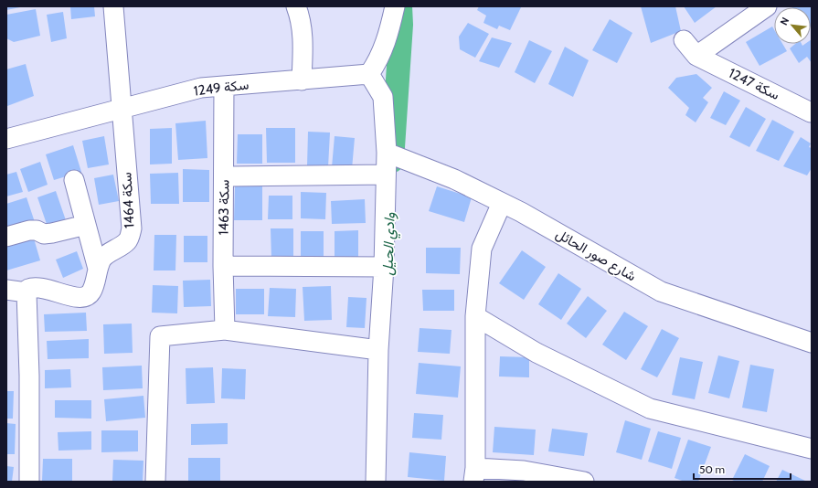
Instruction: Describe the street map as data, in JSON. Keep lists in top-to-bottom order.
{
  "streets": {
    "street": [
      "سكة 1247",
      "سكة 1249",
      "سكة 1464",
      "سكة 1463",
      "شارع صور الحائل"
    ]
  },
  "crossings": [
    ["سكة 1249", "سكة 1464"],
    ["سكة 1249", "سكة 1463"]
  ],
  "water": ["وادي الحيل"],
  "scale_bar": "50 m",
  "north": "top left"
}
